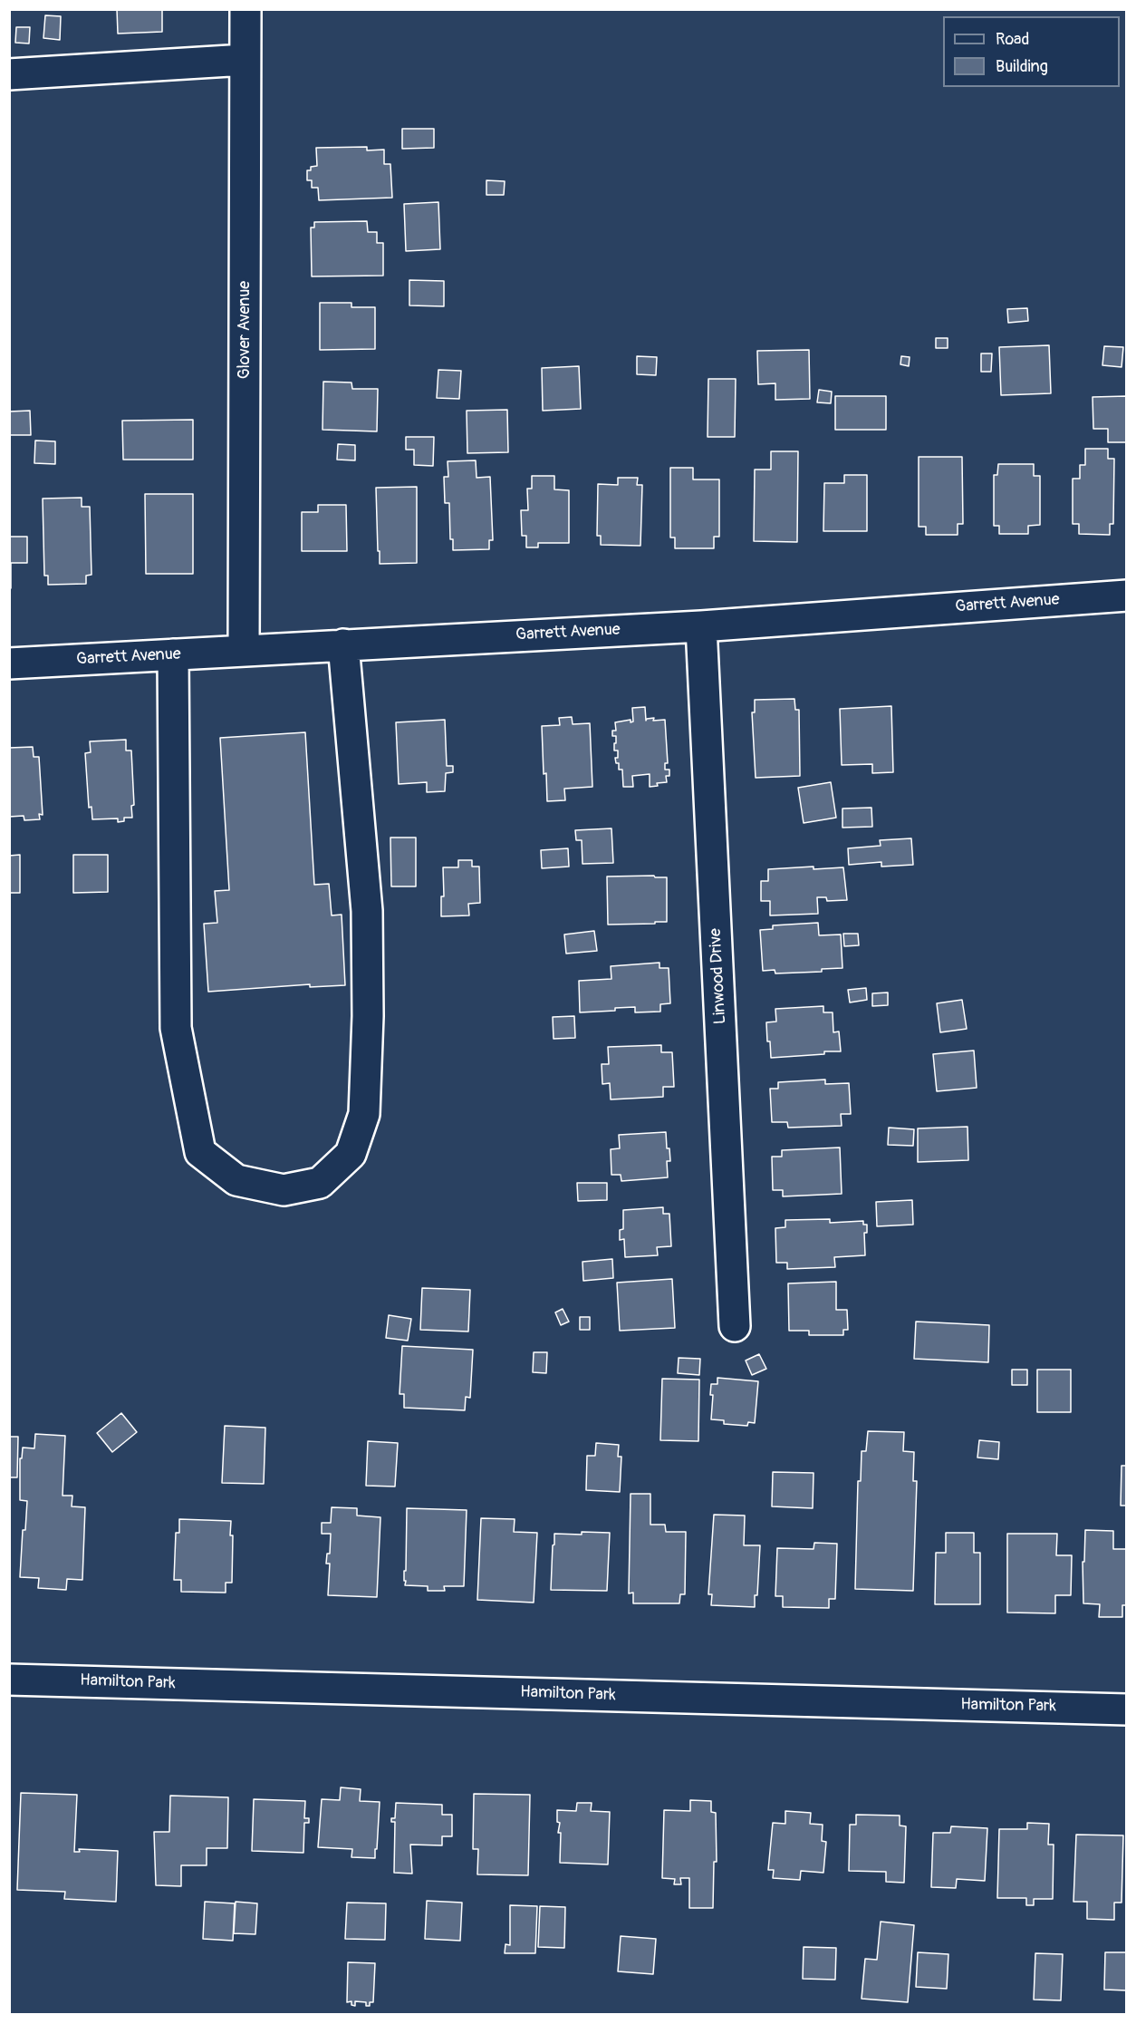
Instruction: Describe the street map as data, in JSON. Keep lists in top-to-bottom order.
{
  "streets": {
    "street": [
      "Glover Avenue",
      "Garrett Avenue",
      "Linwood Drive",
      "Hamilton Park"
    ]
  },
  "crossings": [
    ["Glover Avenue", "Garrett Avenue"],
    ["Garrett Avenue", "Linwood Drive"]
  ],
  "legend": ["Road", "Building"]
}
